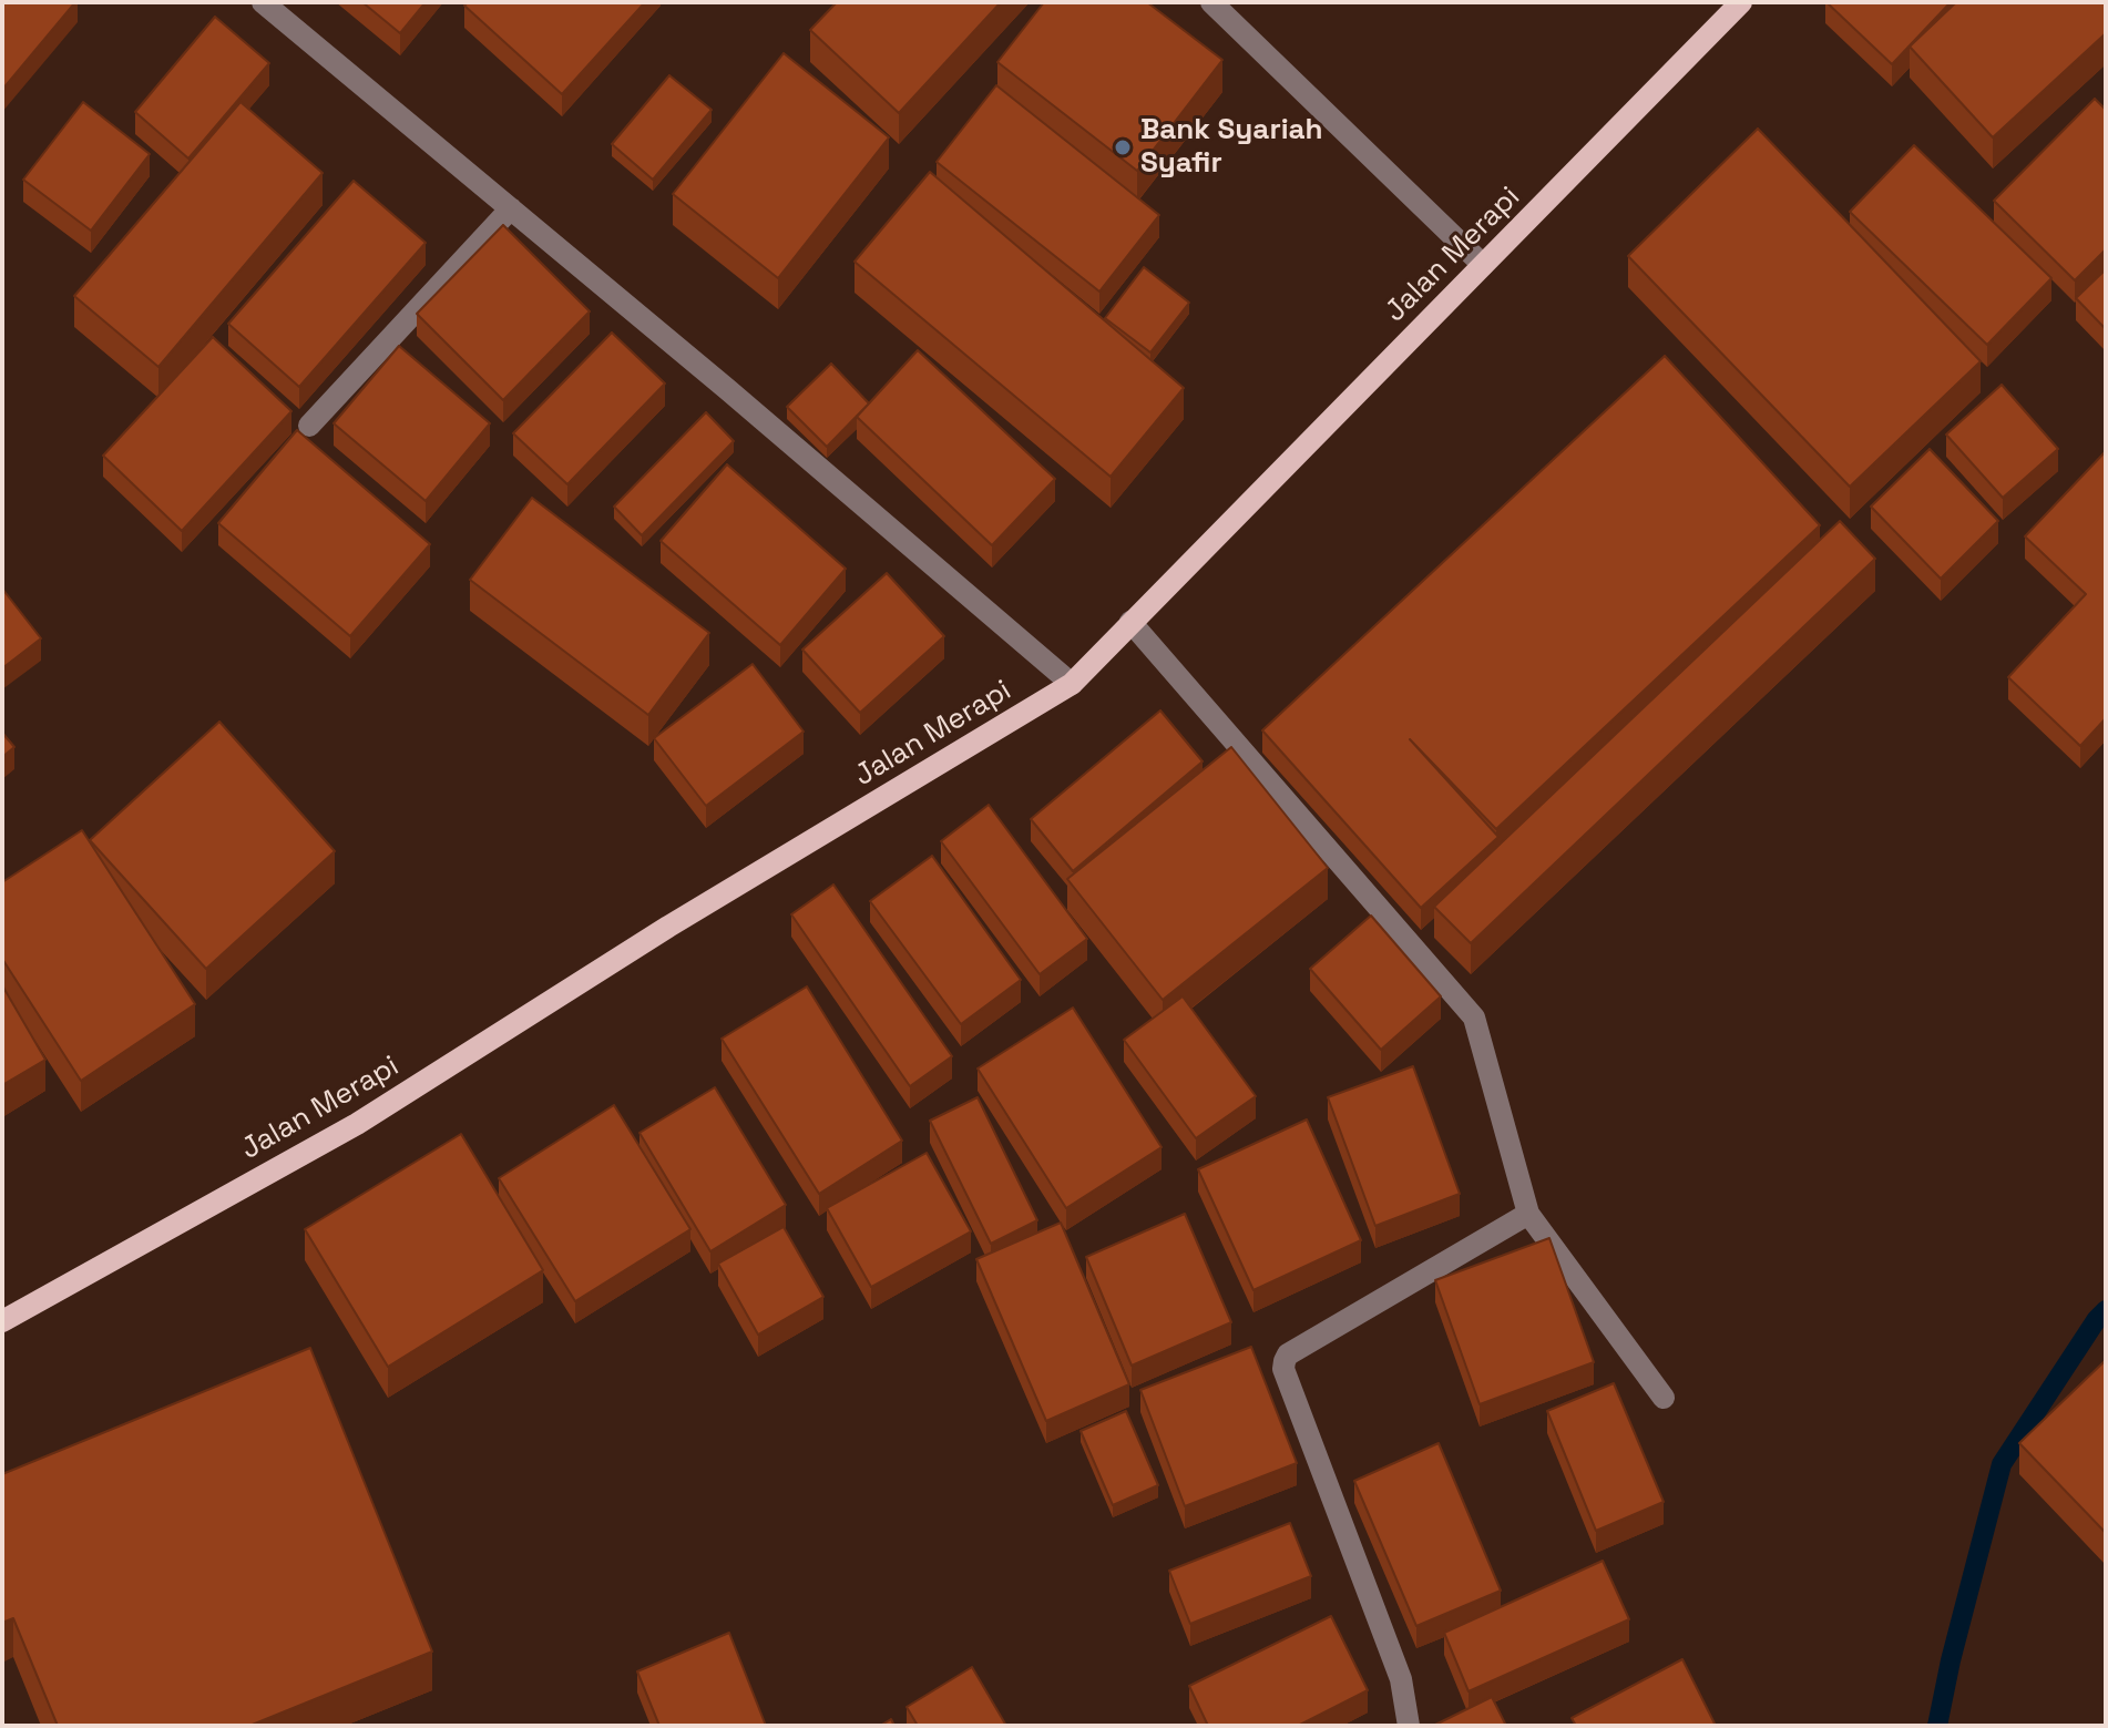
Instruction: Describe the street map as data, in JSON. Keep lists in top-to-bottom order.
{
  "streets": {
    "main road": ["Jalan Merapi"]
  },
  "places": ["Bank Syariah Syafir"]
}
